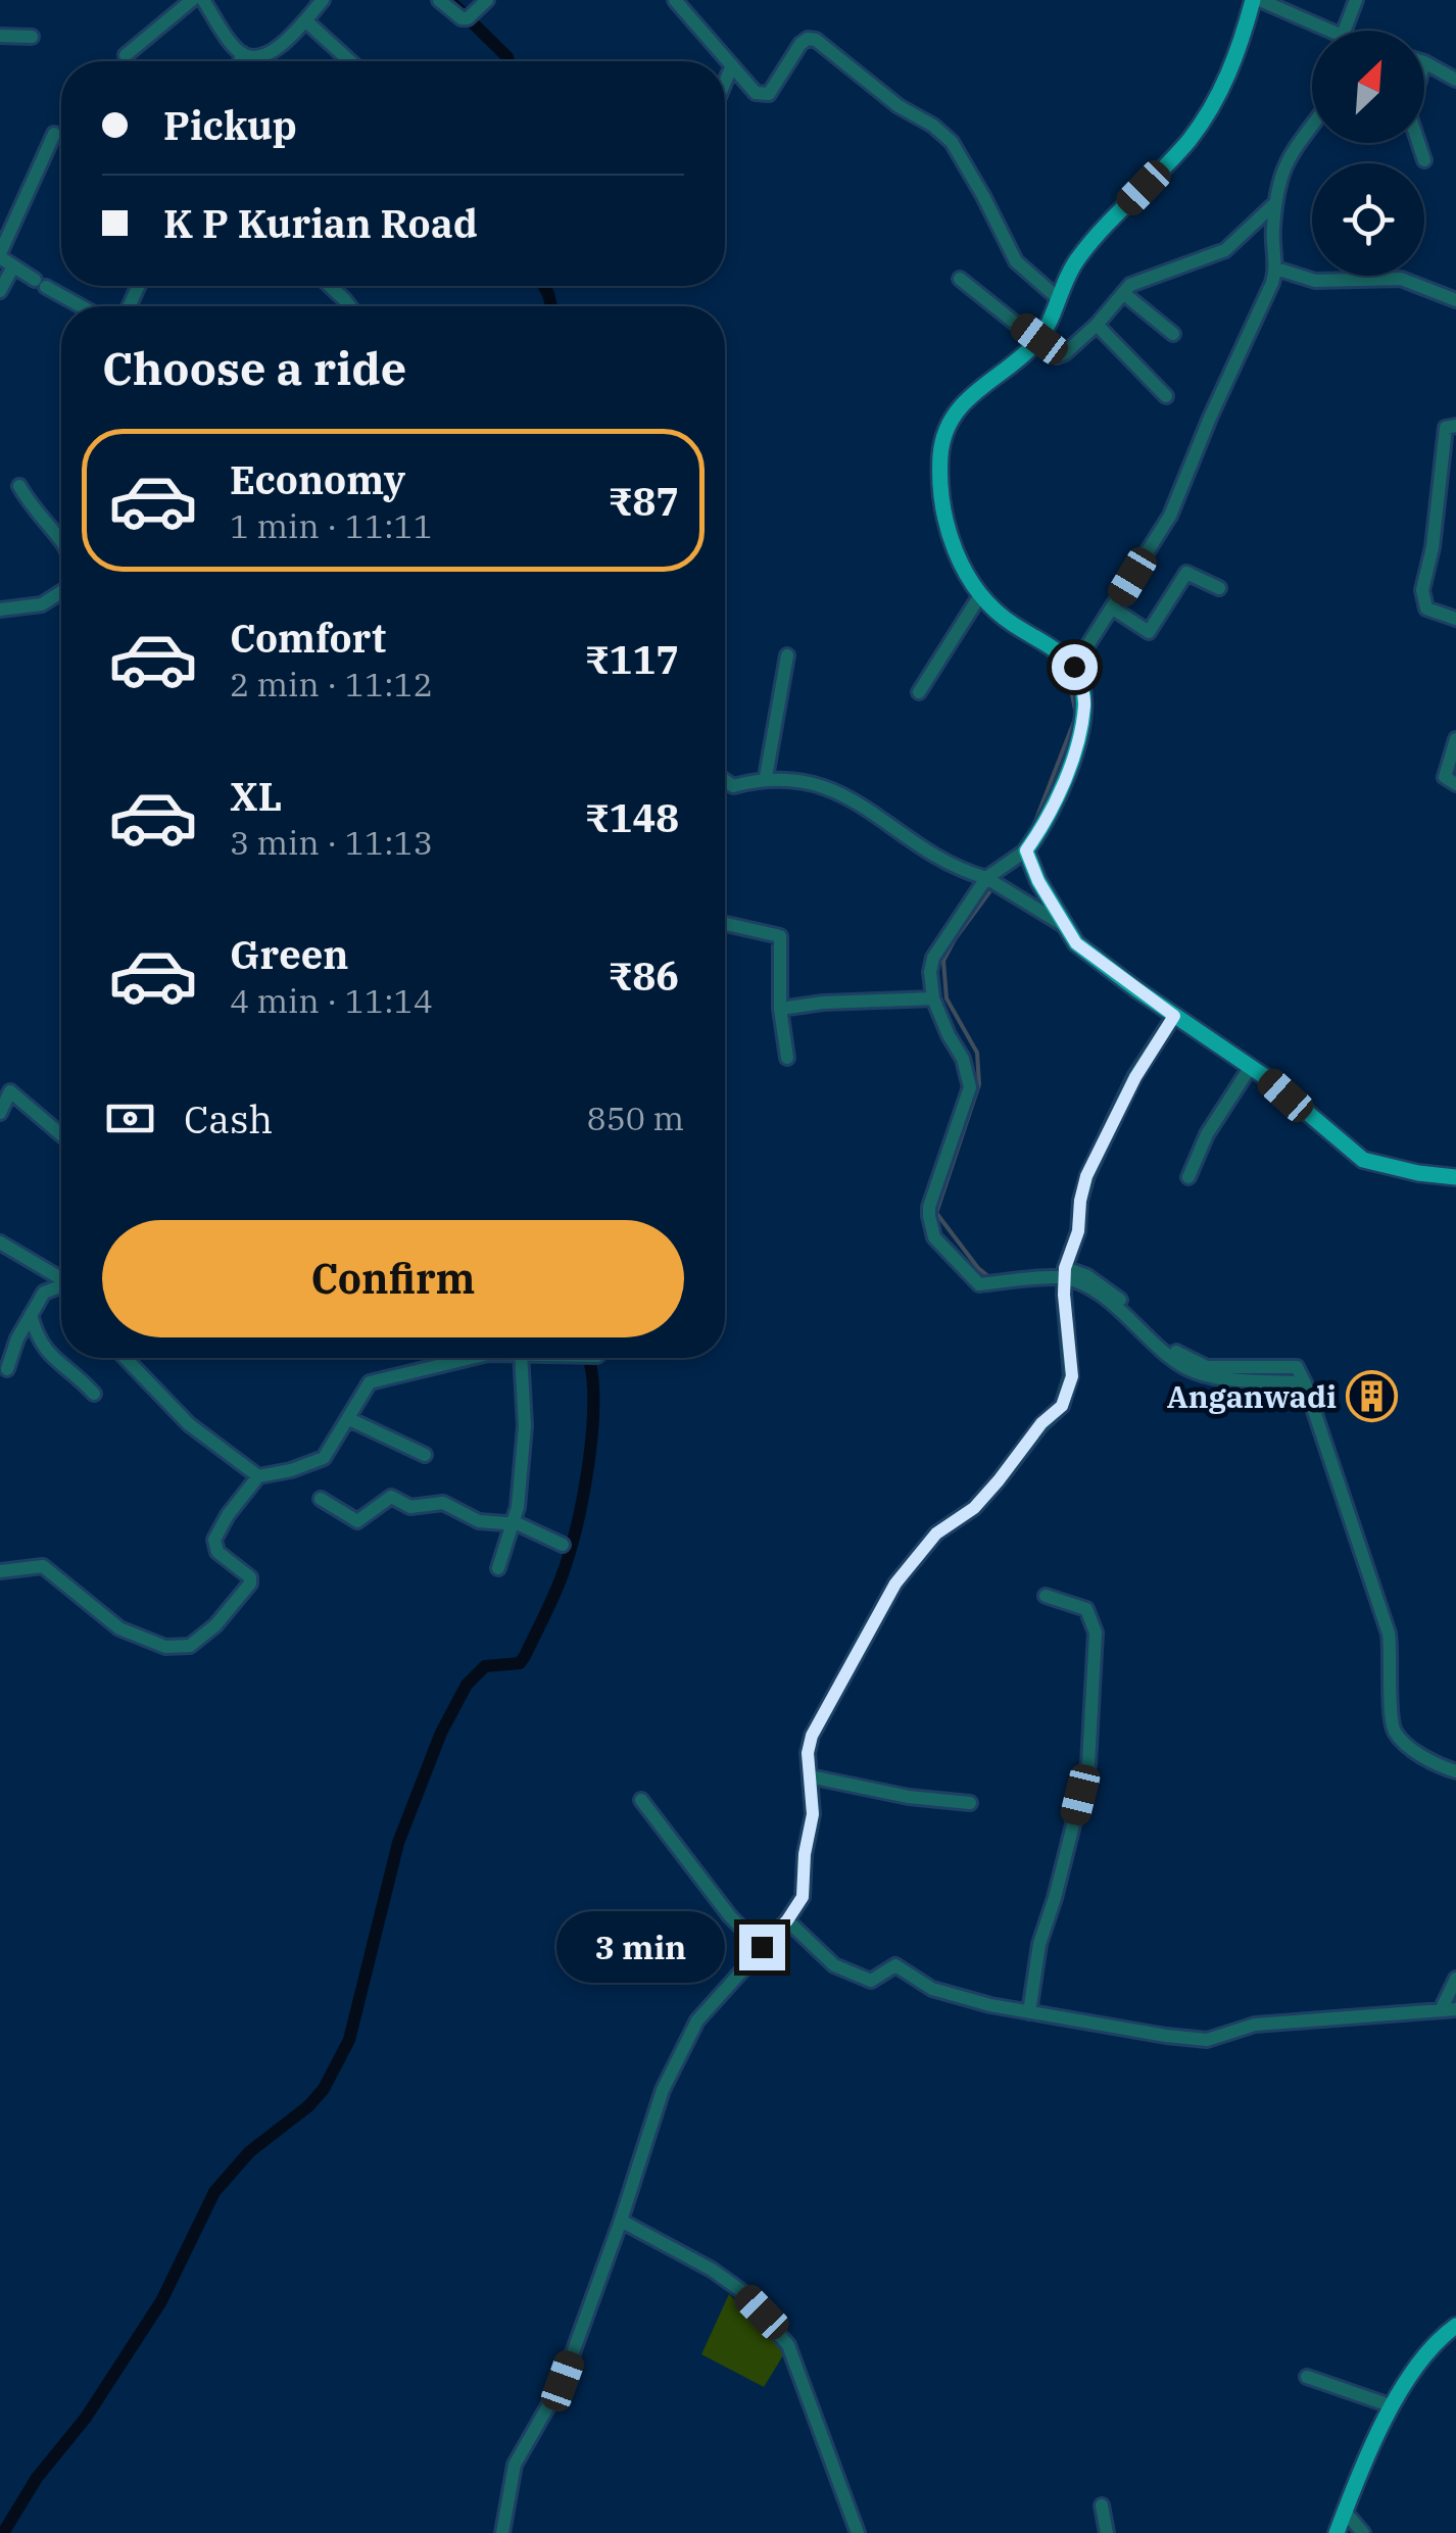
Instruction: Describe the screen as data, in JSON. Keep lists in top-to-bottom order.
{
  "places": {
    "building": ["Anganwadi"]
  },
  "north": "top right",
  "page": {
    "banner": ["Pickup", "K P Kurian Road"],
    "heading": "Choose a ride",
    "list": [
      {
        "name": "Economy",
        "note": "1 min · 11:11",
        "value": "₹87"
      },
      {
        "name": "Comfort",
        "note": "2 min · 11:12",
        "value": "₹117"
      },
      {
        "name": "XL",
        "note": "3 min · 11:13",
        "value": "₹148"
      },
      {
        "name": "Green",
        "note": "4 min · 11:14",
        "value": "₹86"
      }
    ],
    "pay": ["Cash", "850 m"],
    "buttons": "Confirm",
    "bubble": "3 min"
  }
}
